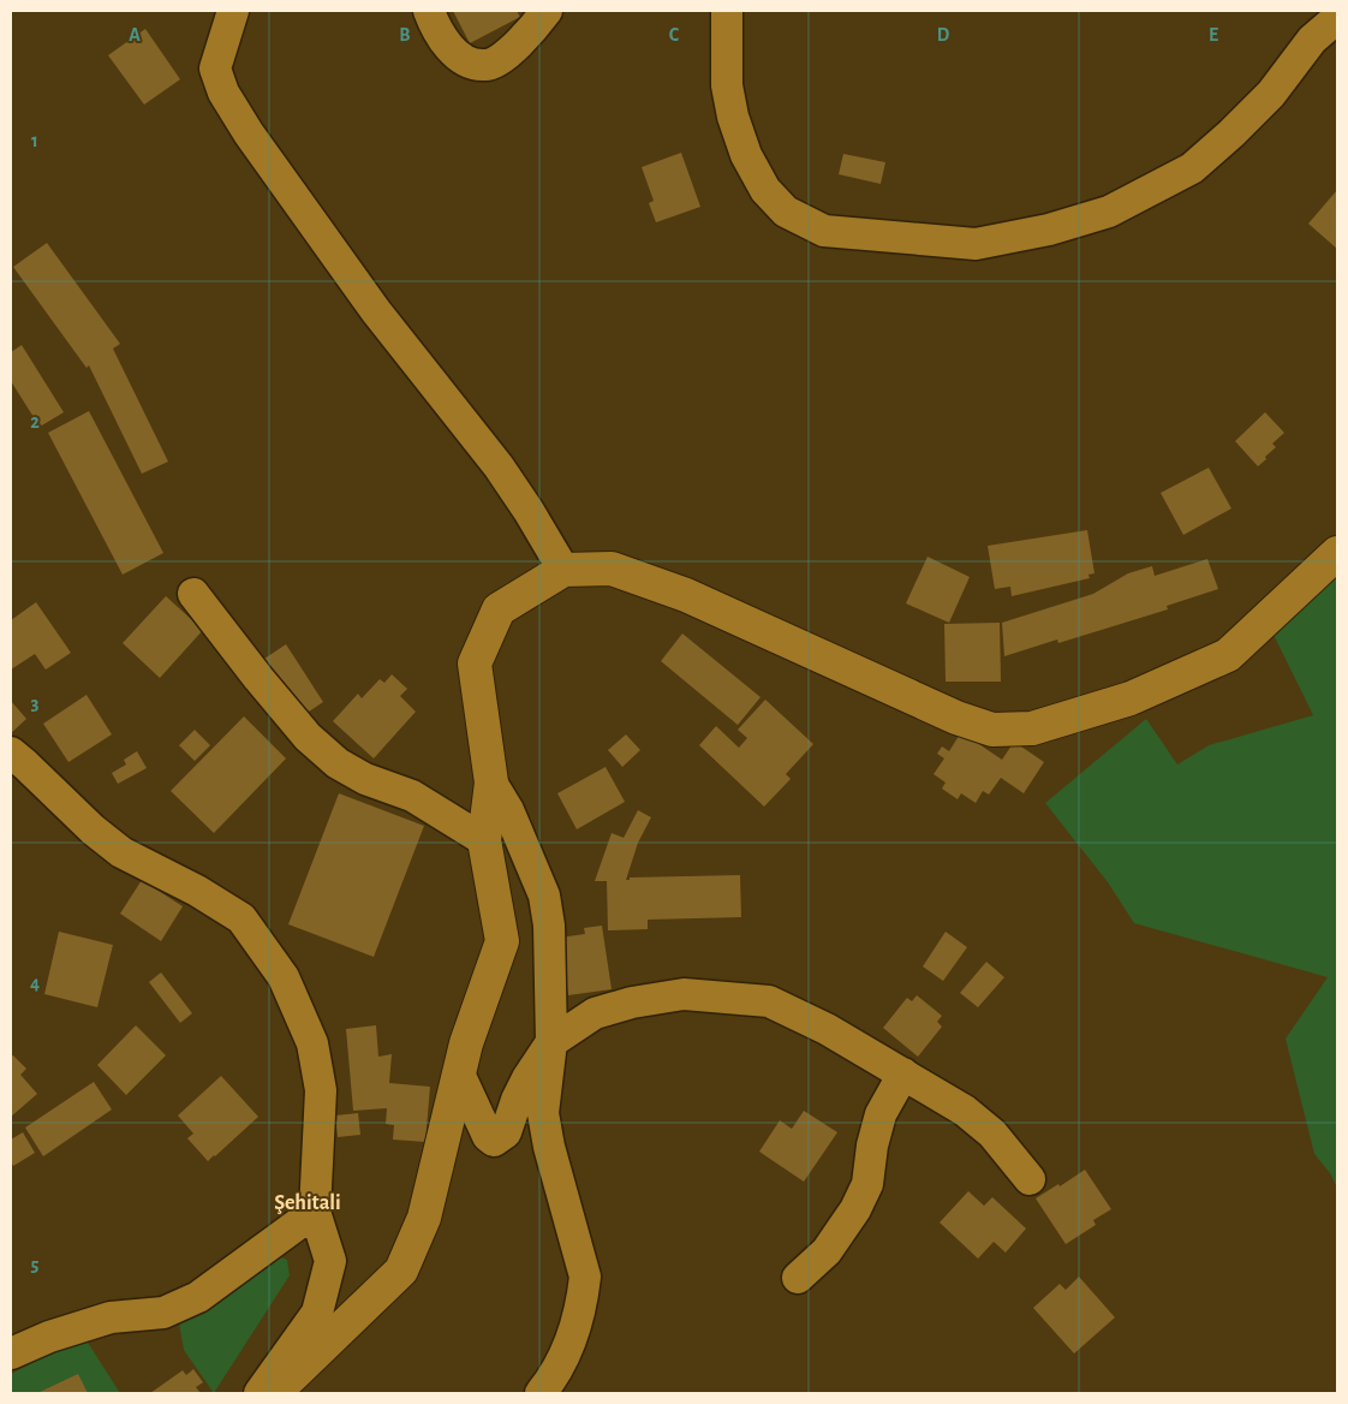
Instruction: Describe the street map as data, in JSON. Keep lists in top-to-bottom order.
{
  "districts": ["Şehitali"],
  "grid": {
    "columns": [
      "A",
      "B",
      "C",
      "D",
      "E"
    ],
    "rows": [
      "1",
      "2",
      "3",
      "4",
      "5"
    ]
  }
}
